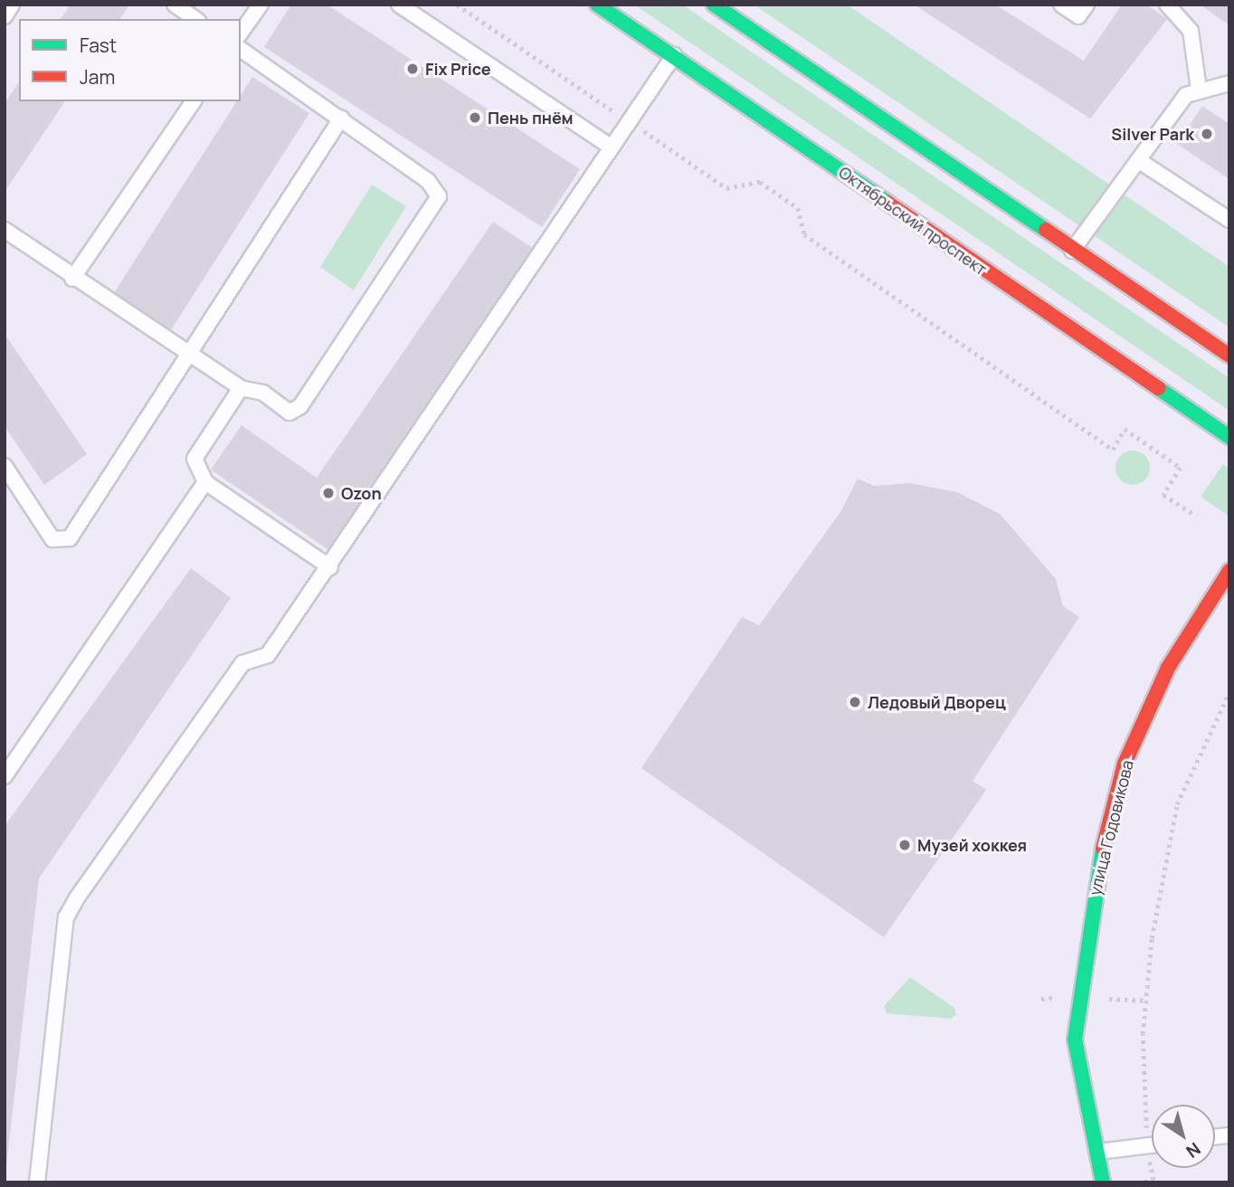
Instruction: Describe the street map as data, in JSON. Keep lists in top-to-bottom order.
{
  "streets": {
    "main road": ["Октябрьский проспект", "улица Годовикова"]
  },
  "places": [
    "Fix Price",
    "Пень пнём",
    "Silver Park",
    "Ozon",
    "Ледовый Дворец",
    "Музей хоккея"
  ],
  "legend": ["Fast", "Jam"],
  "north": "bottom right"
}
